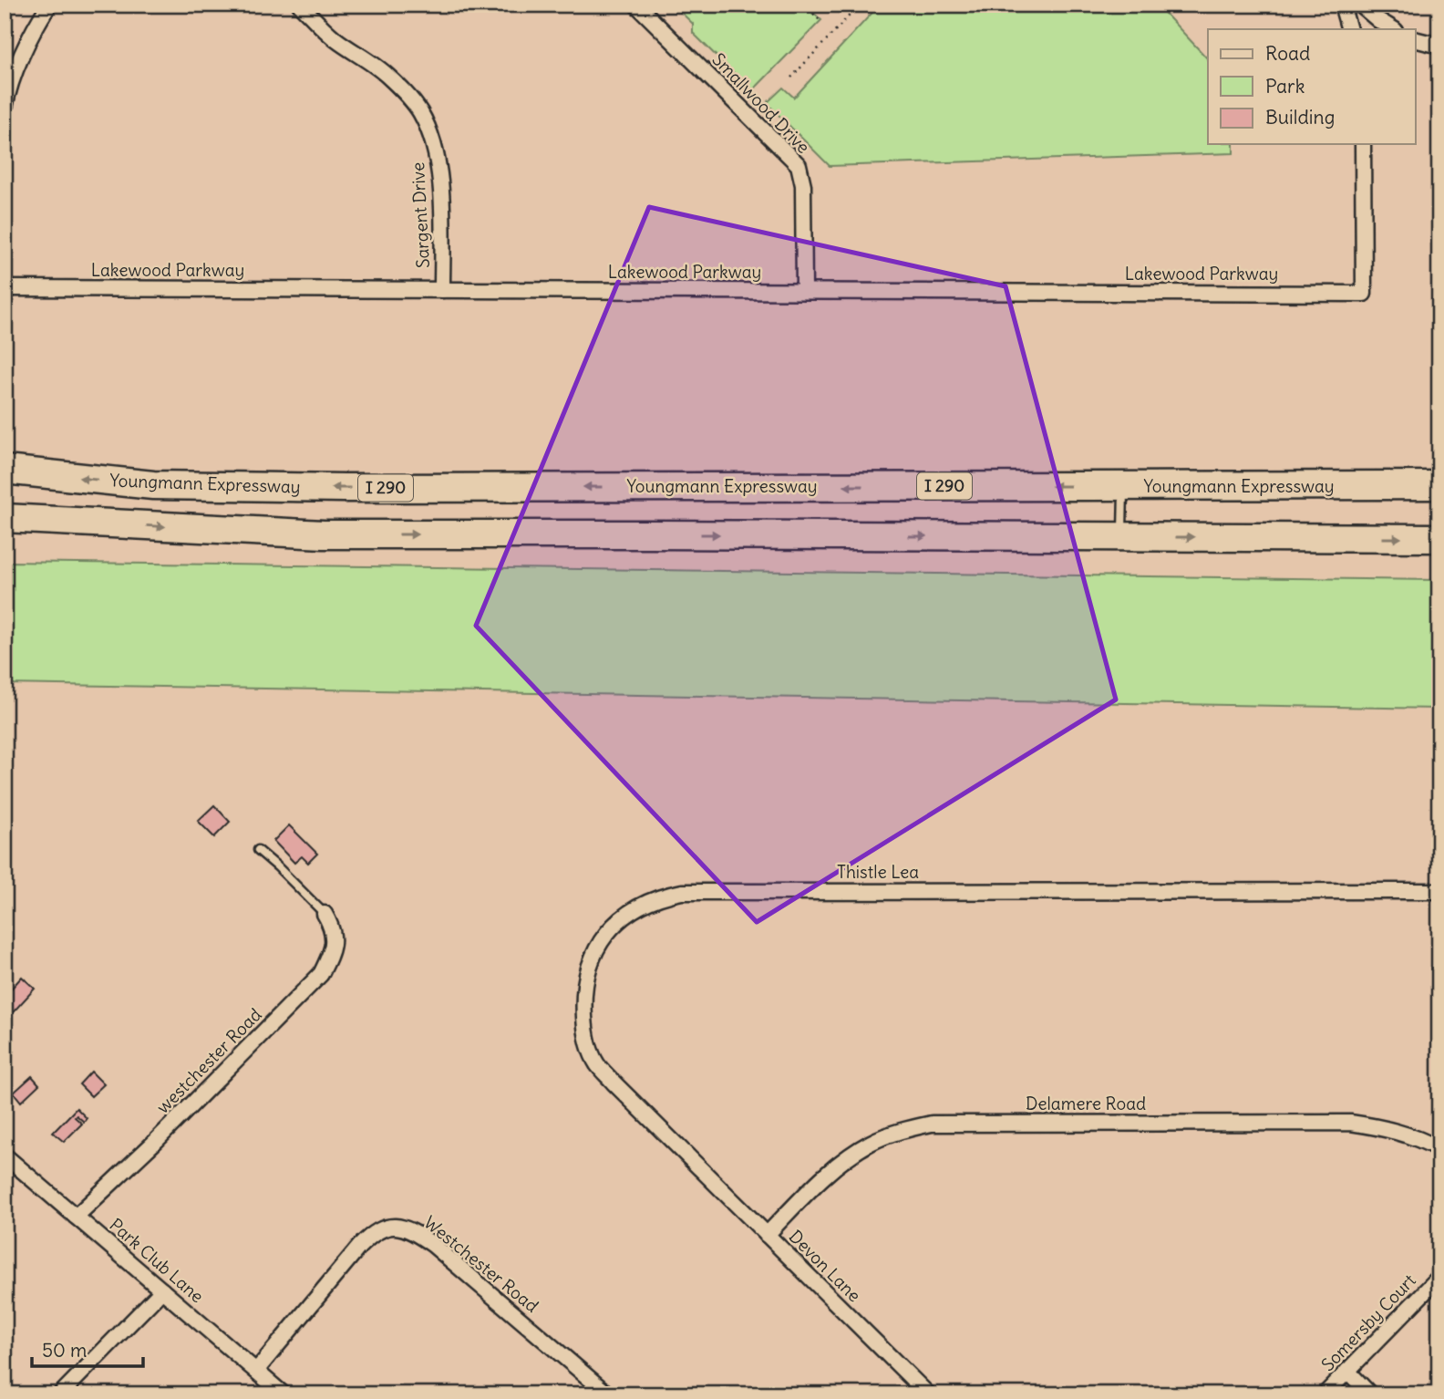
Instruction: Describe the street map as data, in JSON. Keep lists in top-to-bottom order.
{
  "streets": {
    "highway": ["Youngmann Expressway", "I 290"],
    "street": [
      "Smallwood Drive",
      "Sargent Drive",
      "Lakewood Parkway",
      "Thistle Lea",
      "westchester Road",
      "Delamere Road",
      "Park Club Lane",
      "Westchester Road",
      "Devon Lane",
      "Somersby Court"
    ]
  },
  "crossings": [
    ["Smallwood Drive", "Lakewood Parkway"],
    ["Sargent Drive", "Lakewood Parkway"],
    ["Thistle Lea", "Devon Lane"],
    ["westchester Road", "Park Club Lane"],
    ["Delamere Road", "Devon Lane"],
    ["Park Club Lane", "Westchester Road"]
  ],
  "legend": ["Road", "Park", "Building"],
  "scale_bar": "50 m"
}
